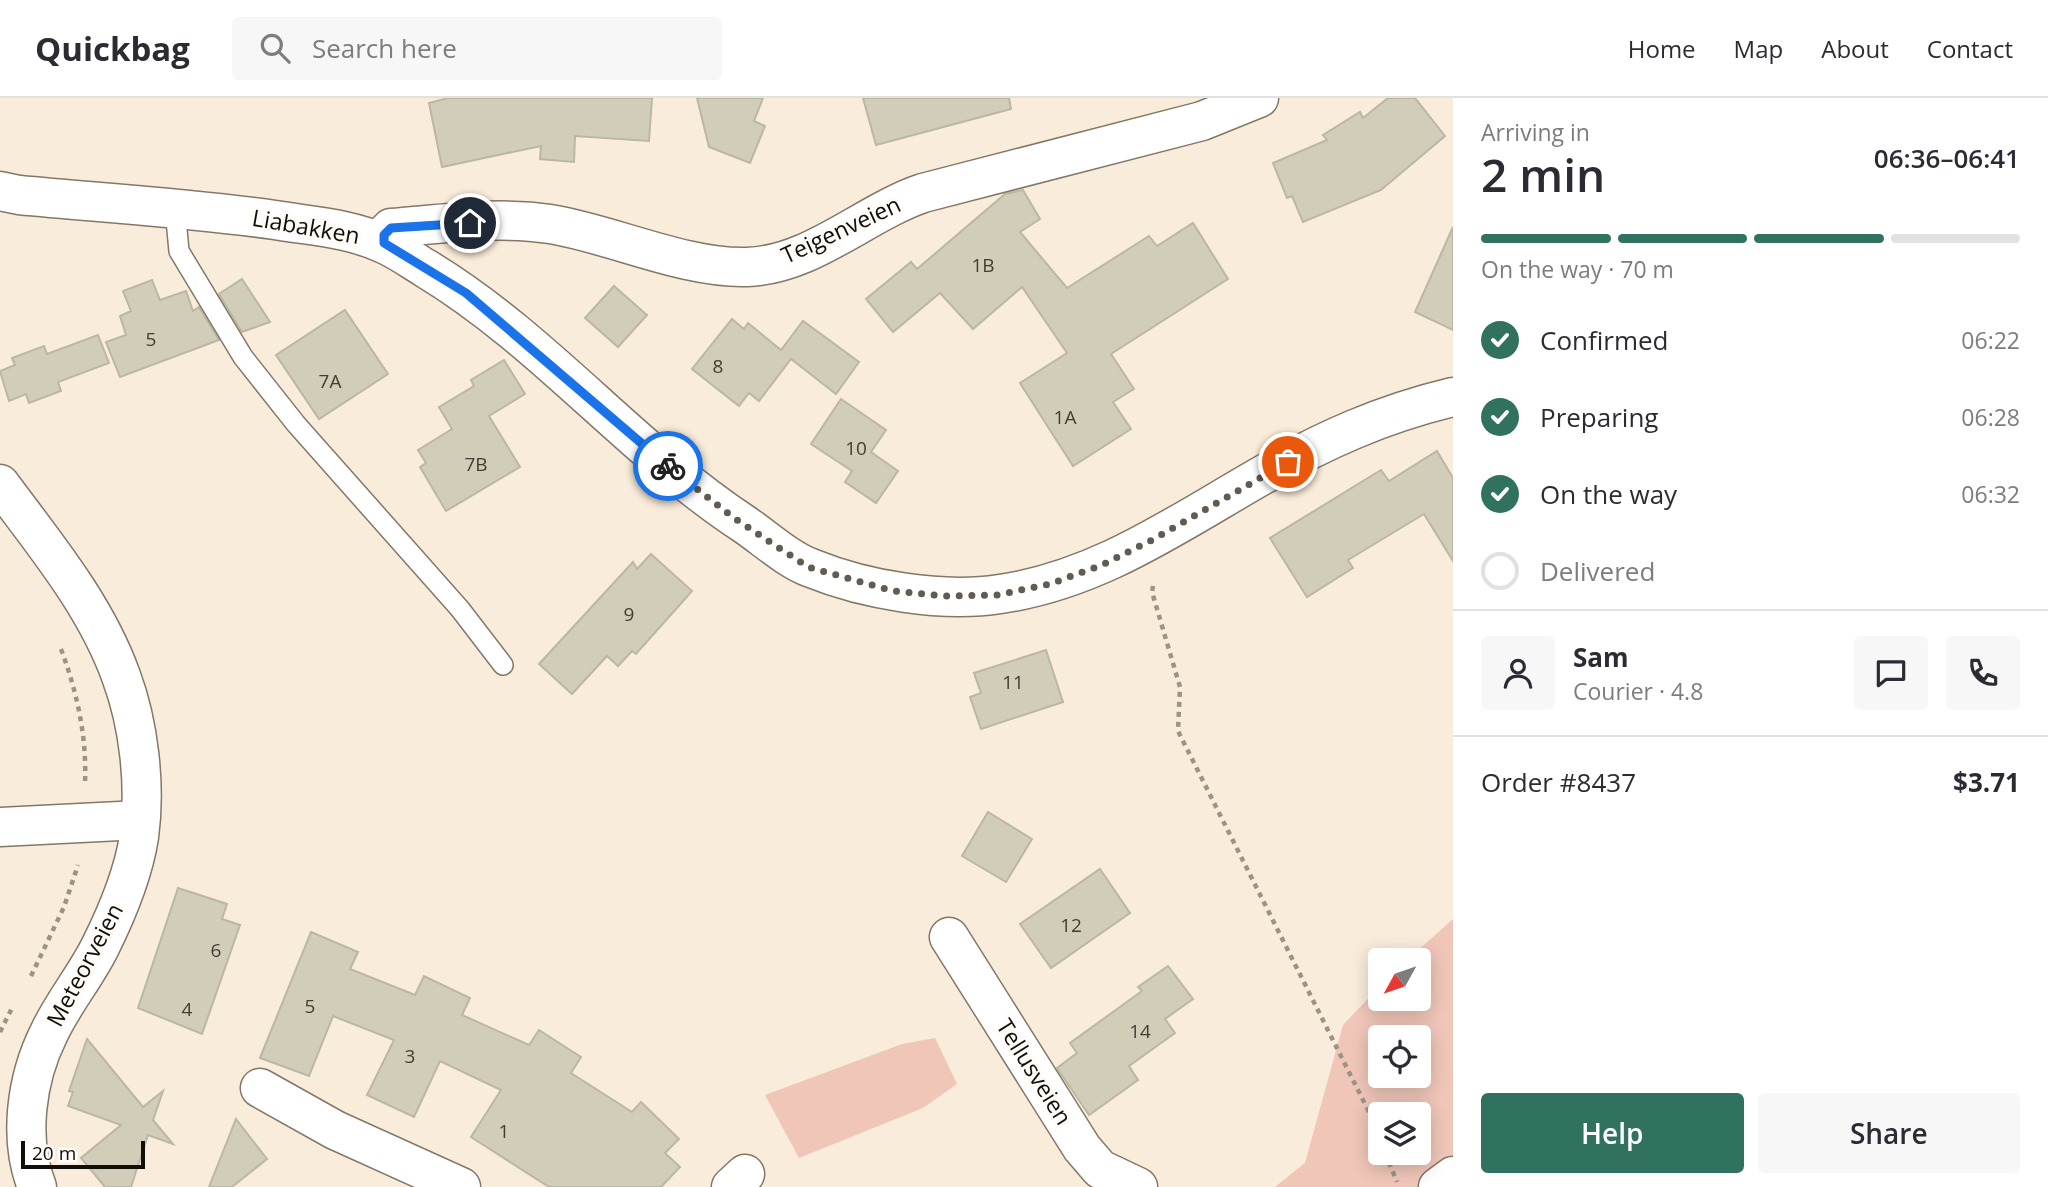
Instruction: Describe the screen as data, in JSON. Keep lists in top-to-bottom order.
{
  "streets": {
    "street": [
      "Liabakken",
      "Teigenveien",
      "Meteorveien",
      "Tellusveien"
    ]
  },
  "crossings": [
    ["Liabakken", "Teigenveien"]
  ],
  "house_numbers": [
    "1B",
    "5",
    "8",
    "7A",
    "1A",
    "10",
    "7B",
    "9",
    "11",
    "12",
    "6",
    "5",
    "4",
    "14",
    "3",
    "1"
  ],
  "scale_bar": "20 m",
  "north": "bottom left",
  "page": {
    "header": "Quickbag",
    "search": "Search here",
    "nav": [
      "Home",
      "Map",
      "About",
      "Contact"
    ],
    "heading": ["2 min", "Arriving in", "06:36–06:41"],
    "panel": [
      "Sam",
      "Courier · 4.8",
      "Order #8437",
      "$3.71"
    ],
    "bar": "On the way · 70 m",
    "list": [
      ["Confirmed", "06:22"],
      ["Preparing", "06:28"],
      ["On the way", "06:32"],
      "Delivered"
    ],
    "buttons": ["Help", "Share"],
    "scale": "20 m"
  }
}
